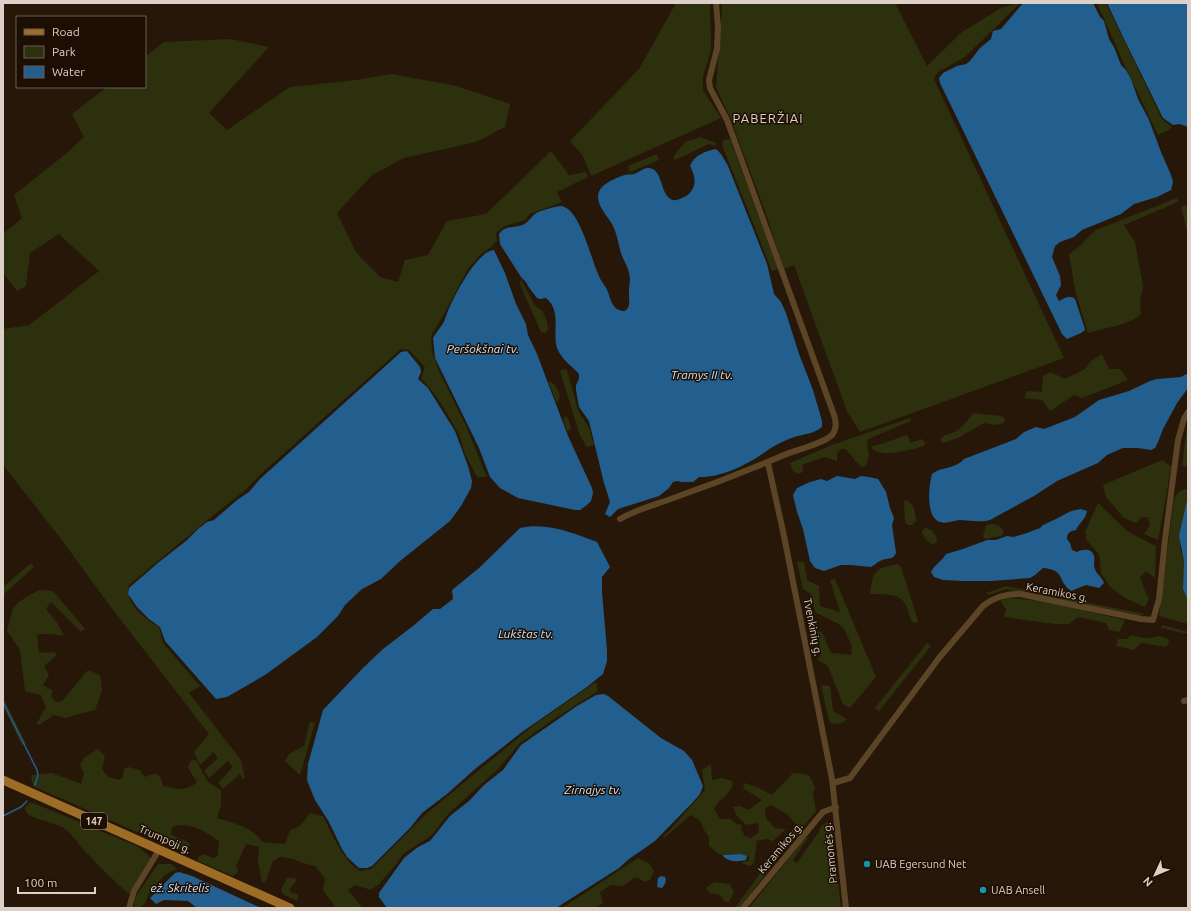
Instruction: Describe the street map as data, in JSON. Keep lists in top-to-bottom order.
{
  "streets": {
    "main road": ["147", "Trumpoji g."],
    "street": ["Keramikos g.", "Tvenkinių g.", "Pramonės g."]
  },
  "crossings": [
    ["Keramikos g.", "Tvenkinių g."],
    ["Keramikos g.", "Pramonės g."],
    ["Tvenkinių g.", "Pramonės g."]
  ],
  "districts": ["PABERŽIAI"],
  "water": [
    "Peršokšnai tv.",
    "Tramys II tv.",
    "Lukštas tv.",
    "Zirnajys tv.",
    "ež. Skritelis"
  ],
  "places": ["UAB Egersund Net", "UAB Ansell"],
  "legend": ["Road", "Park", "Water"],
  "scale_bar": "100 m",
  "north": "bottom left"
}
